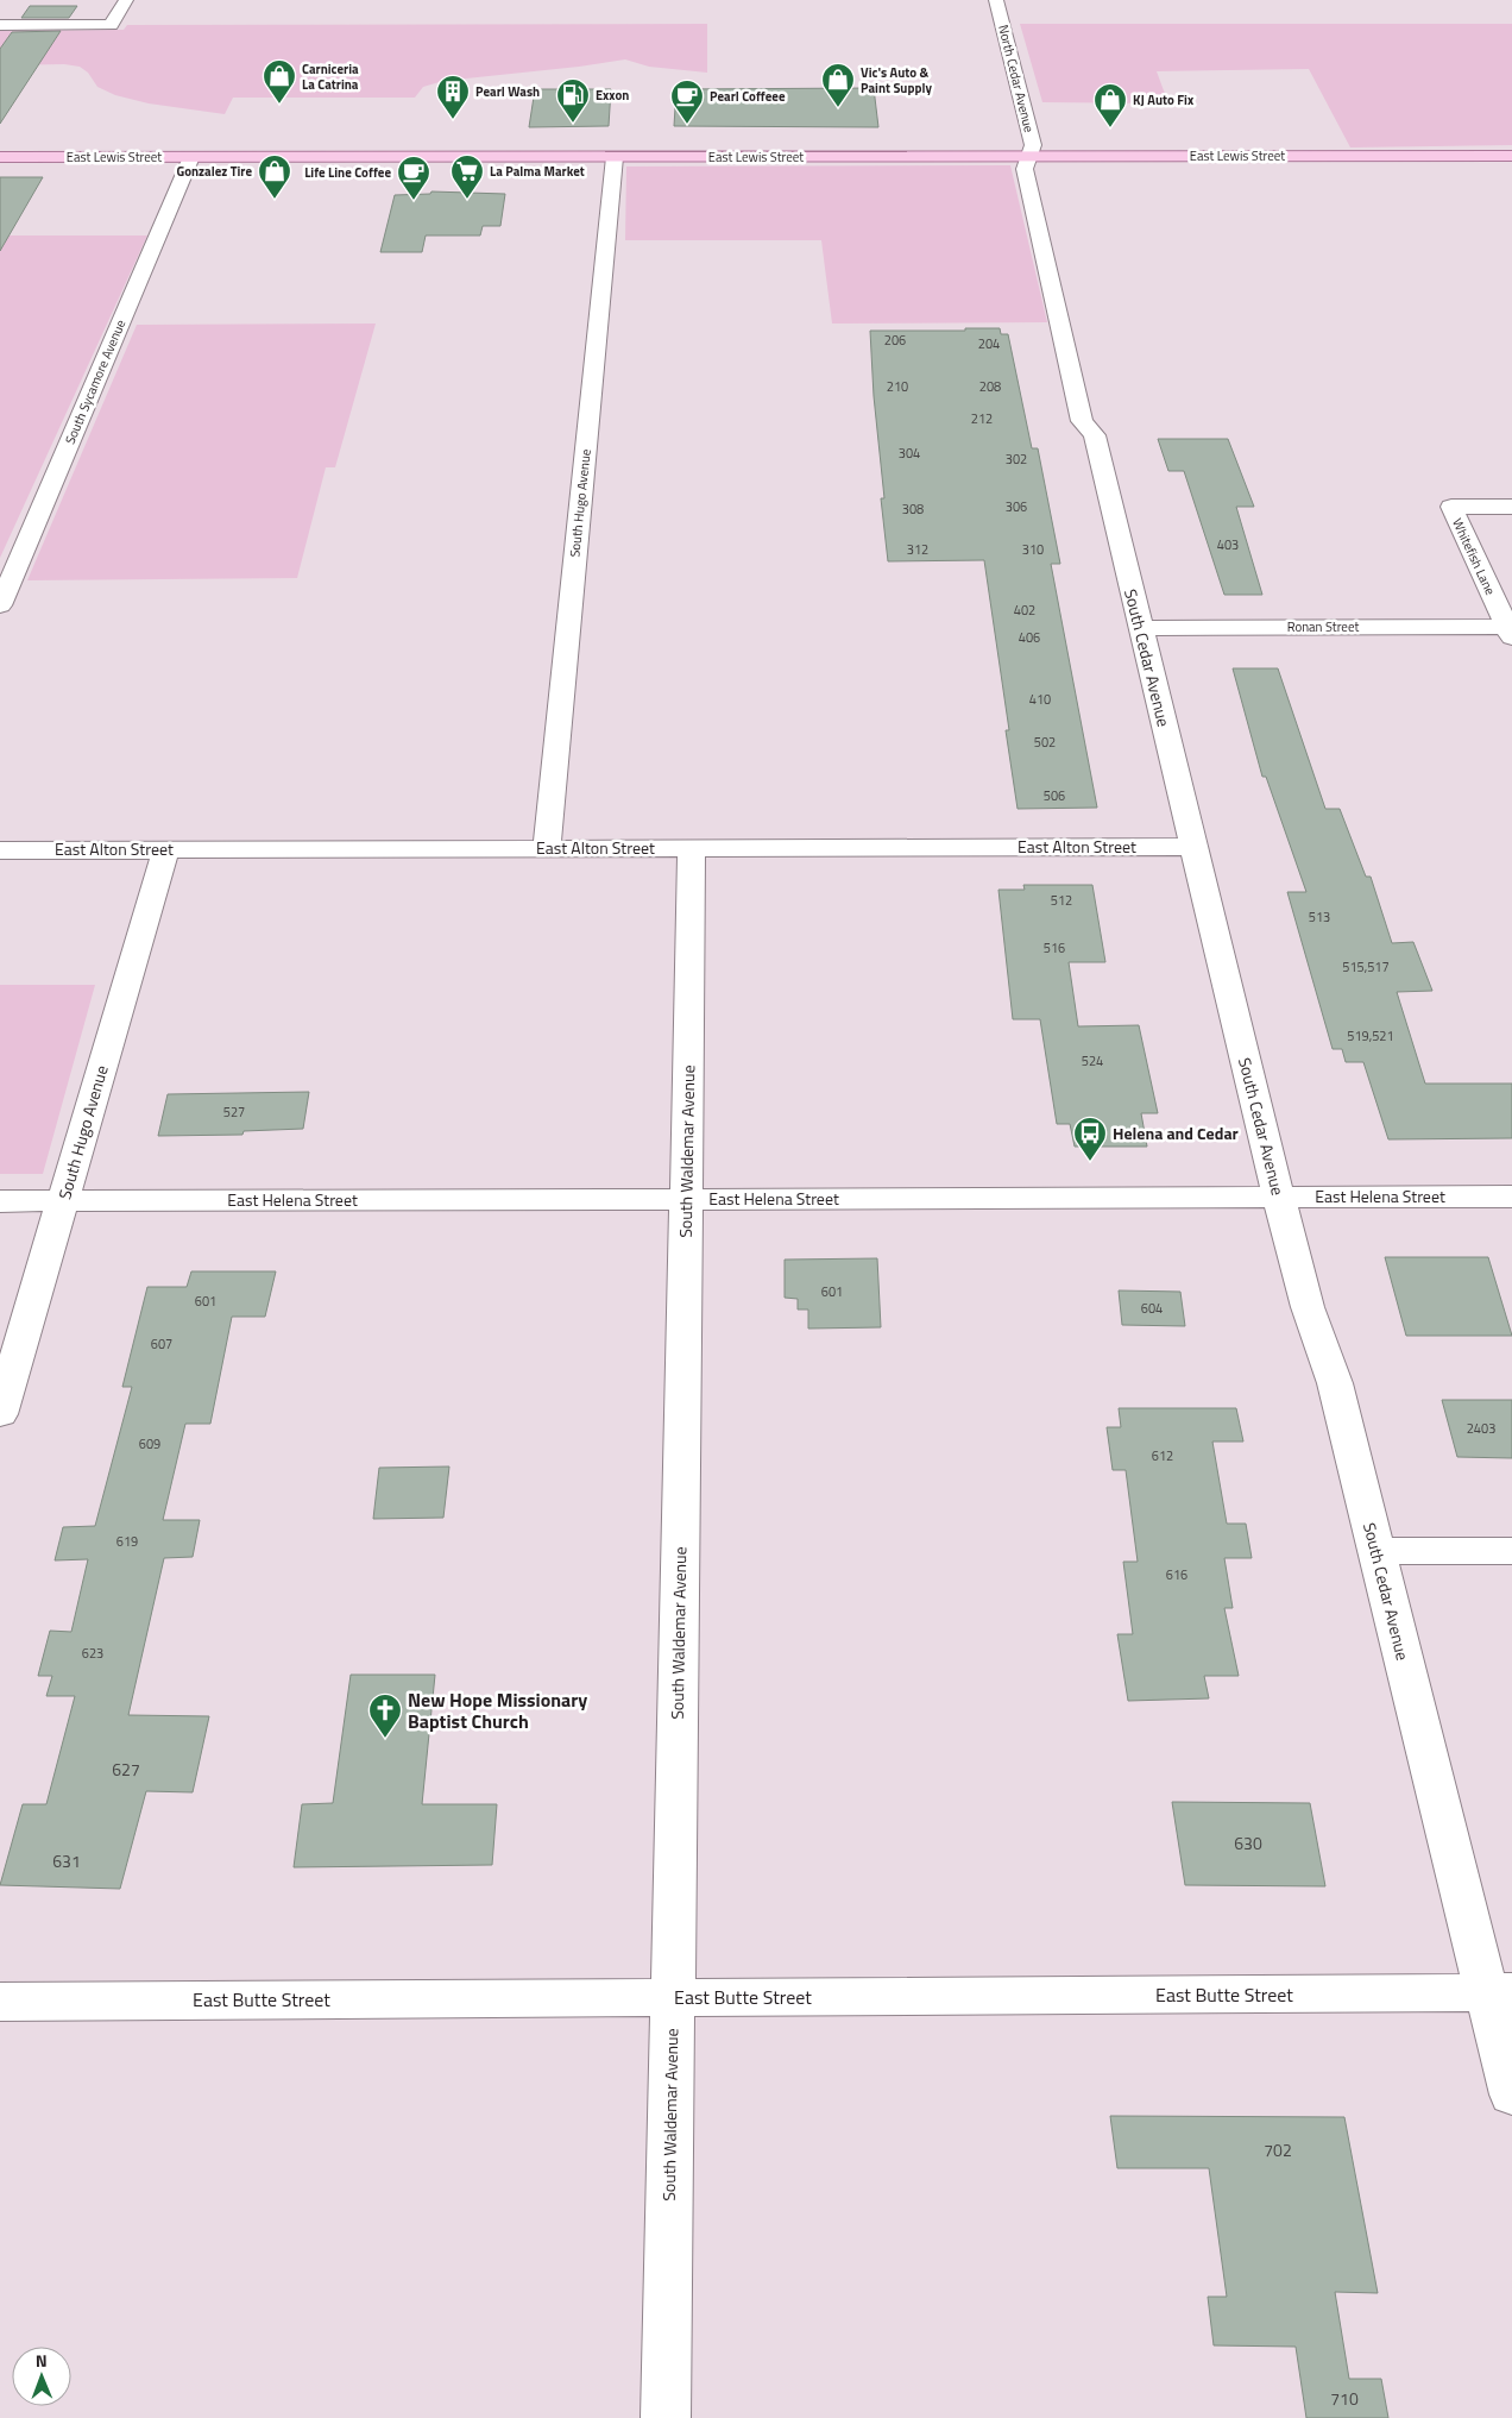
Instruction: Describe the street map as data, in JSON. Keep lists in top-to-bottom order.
{
  "streets": {
    "main road": ["East Lewis Street"],
    "street": [
      "North Cedar Avenue",
      "South Sycamore Avenue",
      "South Hugo Avenue",
      "Whitefish Lane",
      "Ronan Street",
      "South Cedar Avenue",
      "East Alton Street",
      "South Waldemar Avenue",
      "East Helena Street",
      "East Butte Street"
    ]
  },
  "crossings": [
    ["North Cedar Avenue", "East Lewis Street"],
    ["North Cedar Avenue", "South Cedar Avenue"],
    ["East Lewis Street", "South Sycamore Avenue"],
    ["East Lewis Street", "South Hugo Avenue"],
    ["East Lewis Street", "South Cedar Avenue"],
    ["South Hugo Avenue", "East Alton Street"],
    ["South Hugo Avenue", "East Helena Street"],
    ["Whitefish Lane", "Ronan Street"],
    ["Ronan Street", "South Cedar Avenue"],
    ["South Cedar Avenue", "East Alton Street"],
    ["South Cedar Avenue", "East Helena Street"],
    ["South Cedar Avenue", "East Butte Street"],
    ["East Alton Street", "South Waldemar Avenue"],
    ["South Waldemar Avenue", "East Helena Street"],
    ["South Waldemar Avenue", "East Butte Street"]
  ],
  "places": {
    "shop": [
      "Carniceria La Catrina",
      "Vic's Auto & Paint Supply",
      "KJ Auto Fix",
      "Gonzalez Tire"
    ],
    "building": ["Pearl Wash"],
    "fuel station": ["Exxon"],
    "cafe": ["Pearl Coffeee", "Life Line Coffee"],
    "supermarket": ["La Palma Market"],
    "bus stop": ["Helena and Cedar"],
    "church": ["New Hope Missionary Baptist Church"]
  },
  "house_numbers": [
    "206",
    "204",
    "210",
    "208",
    "212",
    "304",
    "302",
    "306",
    "308",
    "403",
    "312",
    "310",
    "402",
    "406",
    "410",
    "502",
    "506",
    "512",
    "513",
    "516",
    "515,517",
    "519,521",
    "524",
    "527",
    "601",
    "601",
    "604",
    "607",
    "2403",
    "609",
    "612",
    "619",
    "616",
    "623",
    "627",
    "630",
    "631",
    "702",
    "710"
  ],
  "north": "top"
}
